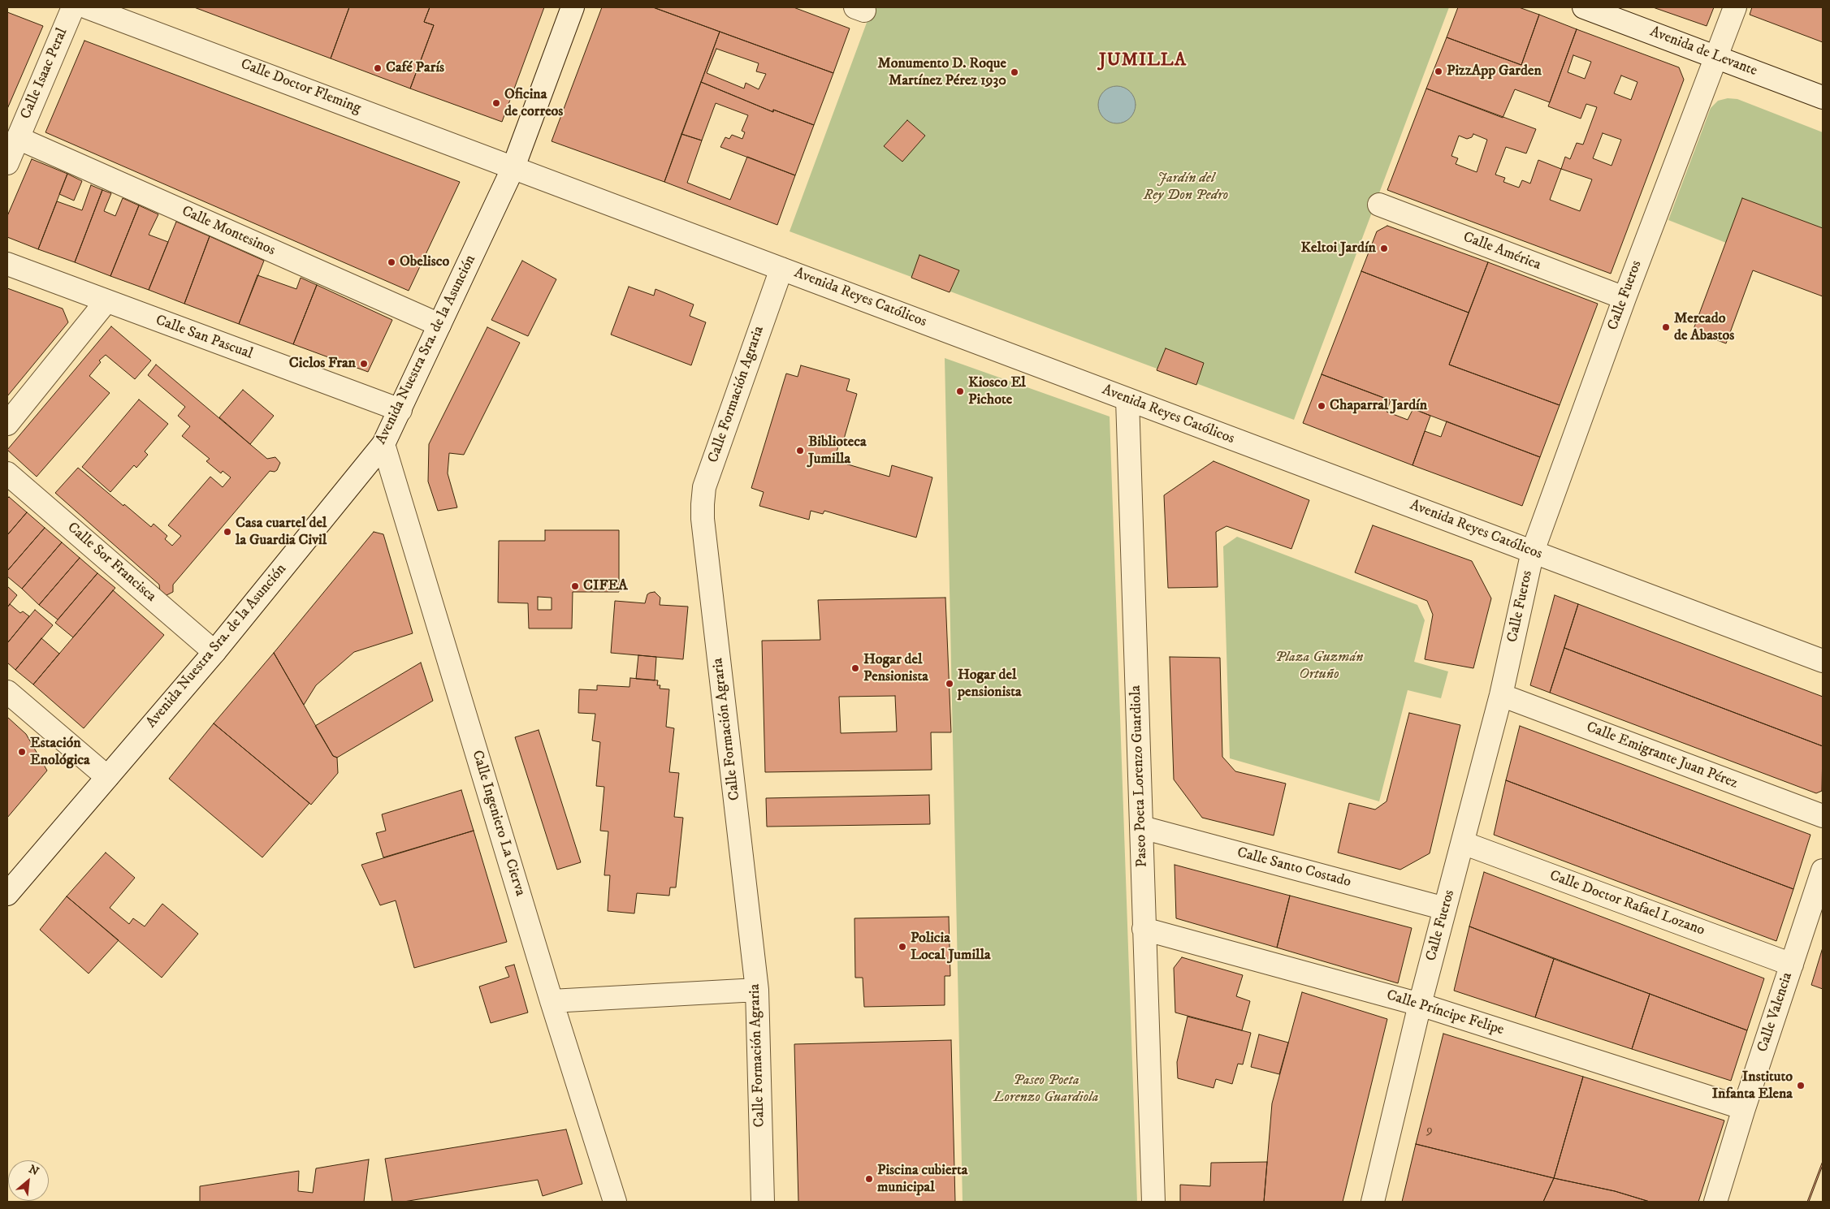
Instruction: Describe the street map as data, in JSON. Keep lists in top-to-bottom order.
{
  "streets": {
    "street": [
      "Avenida de Levante",
      "Calle Isaac Peral",
      "Calle Doctor Fleming",
      "Calle Montesinos",
      "Calle América",
      "Calle Fueros",
      "Avenida Reyes Católicos",
      "Calle San Pascual",
      "Avenida Nuestra Sra. de la Asunción",
      "Calle Formación Agraria",
      "Calle Sor Francisca",
      "Calle Emigrante Juan Pérez",
      "Paseo Poeta Lorenzo Guardiola",
      "Calle Ingeniero La Cierva",
      "Calle Santo Costado",
      "Calle Doctor Rafael Lozano",
      "Calle Valencia",
      "Calle Príncipe Felipe"
    ]
  },
  "crossings": [
    ["Avenida de Levante", "Calle Fueros"],
    ["Calle Isaac Peral", "Calle Montesinos"],
    ["Calle Doctor Fleming", "Avenida Reyes Católicos"],
    ["Calle Doctor Fleming", "Avenida Nuestra Sra. de la Asunción"],
    ["Calle Montesinos", "Avenida Nuestra Sra. de la Asunción"],
    ["Calle América", "Calle Fueros"],
    ["Calle Fueros", "Avenida Reyes Católicos"],
    ["Calle Fueros", "Calle Emigrante Juan Pérez"],
    ["Calle Fueros", "Calle Santo Costado"],
    ["Calle Fueros", "Calle Doctor Rafael Lozano"],
    ["Calle Fueros", "Calle Príncipe Felipe"],
    ["Avenida Reyes Católicos", "Avenida Nuestra Sra. de la Asunción"],
    ["Avenida Reyes Católicos", "Calle Formación Agraria"],
    ["Avenida Reyes Católicos", "Paseo Poeta Lorenzo Guardiola"],
    ["Calle San Pascual", "Avenida Nuestra Sra. de la Asunción"],
    ["Avenida Nuestra Sra. de la Asunción", "Calle Sor Francisca"],
    ["Avenida Nuestra Sra. de la Asunción", "Calle Ingeniero La Cierva"],
    ["Paseo Poeta Lorenzo Guardiola", "Calle Santo Costado"],
    ["Paseo Poeta Lorenzo Guardiola", "Calle Príncipe Felipe"],
    ["Calle Doctor Rafael Lozano", "Calle Valencia"],
    ["Calle Valencia", "Calle Príncipe Felipe"]
  ],
  "districts": ["JUMILLA"],
  "parks": ["Jardín del Rey Don Pedro", "Plaza Guzmán Ortuño", "Paseo Poeta Lorenzo Guardiola"],
  "places": [
    "Café París",
    "PizzApp Garden",
    "Monumento D. Roque Martínez Pérez 1930",
    "Oficina de correos",
    "Keltoi Jardín",
    "Obelisco",
    "Mercado de Abastos",
    "Ciclos Fran",
    "Kiosco El Pichote",
    "Chaparral Jardín",
    "Biblioteca Jumilla",
    "Casa cuartel del la Guardia Civil",
    "CIFEA",
    "Hogar del Pensionista",
    "Hogar del pensionista",
    "Estación Enológica",
    "Policia Local Jumilla",
    "Instituto Infanta Elena",
    "Piscina cubierta municipal"
  ],
  "house_numbers": ["9"],
  "north": "top right"
}
